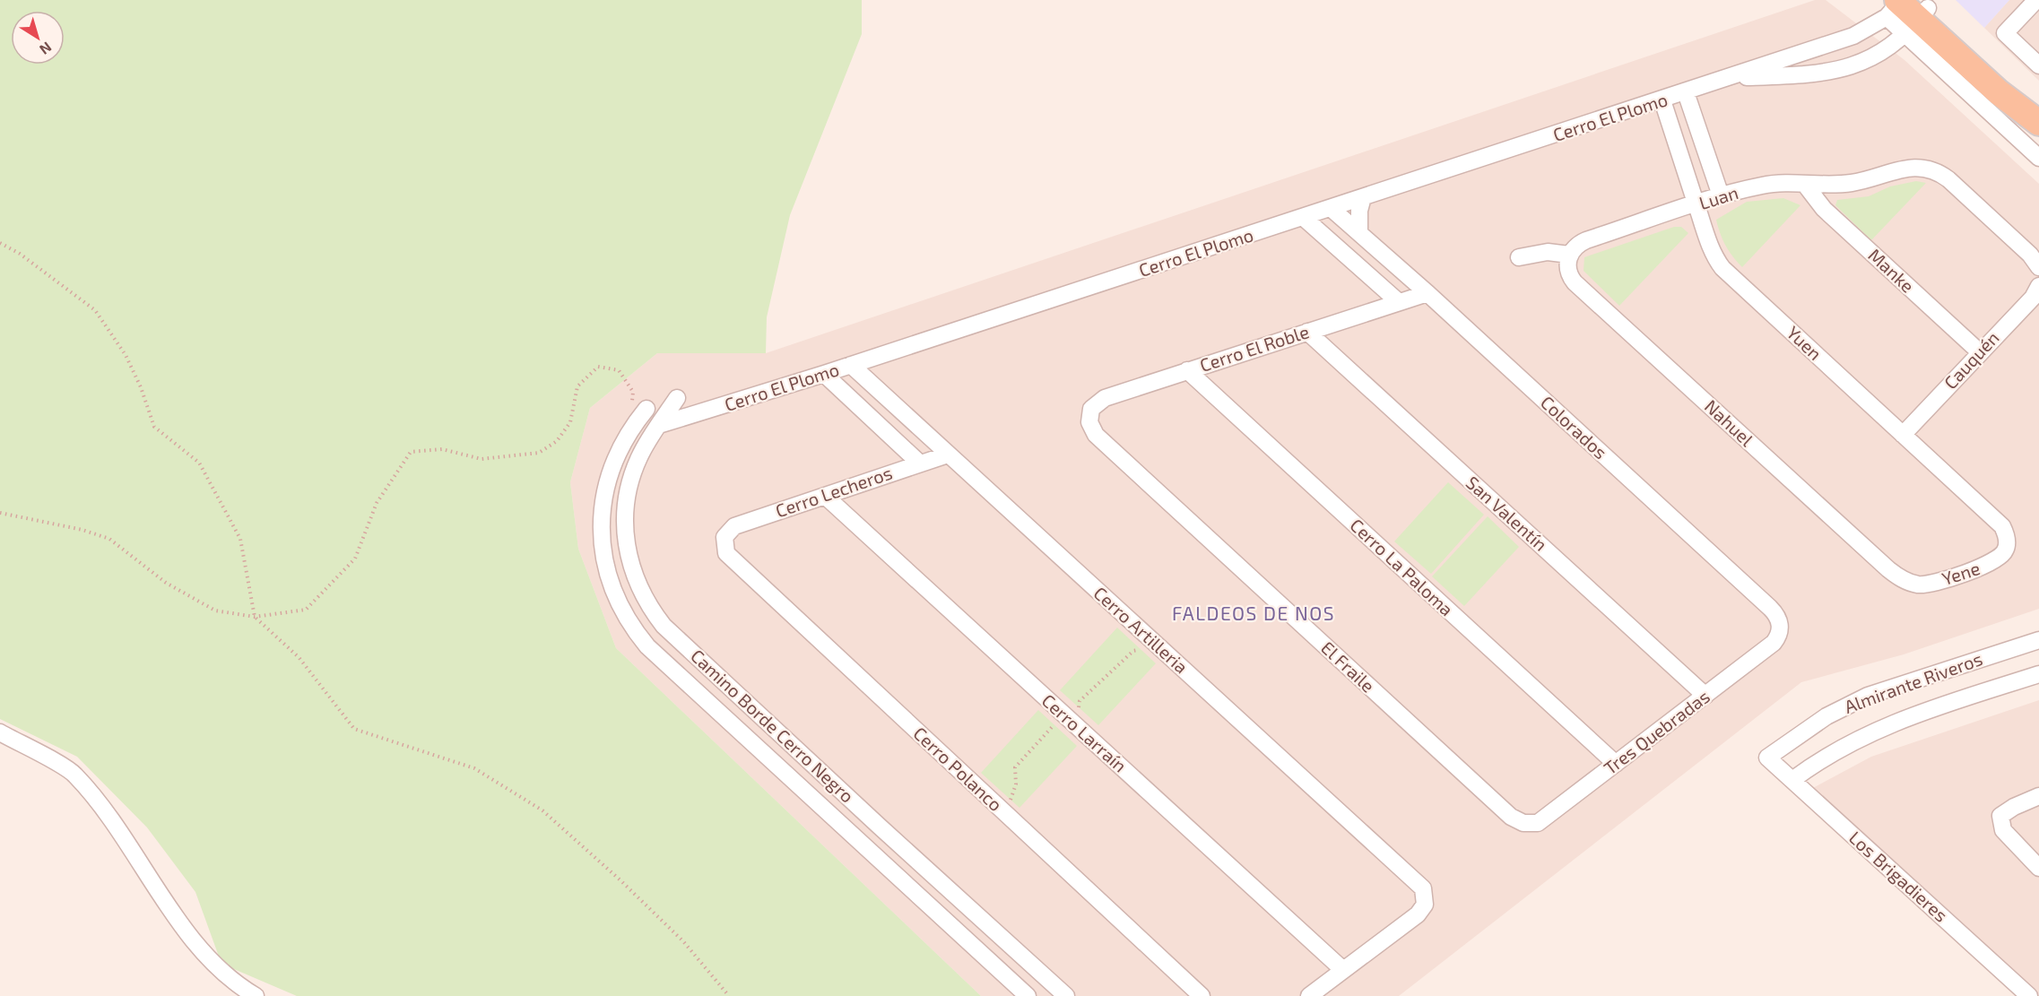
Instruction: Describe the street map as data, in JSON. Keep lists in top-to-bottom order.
{
  "streets": {
    "street": [
      "Cerro El Plomo",
      "Luan",
      "Manke",
      "Yuen",
      "Cerro El Roble",
      "Cauquén",
      "Nahuel",
      "Colorados",
      "Cerro Lecheros",
      "San Valentín",
      "Cerro La Paloma",
      "Yene",
      "Cerro Artilleria",
      "El Fraile",
      "Almirante Riveros",
      "Camino Borde Cerro Negro",
      "Tres Quebradas",
      "Cerro Larraín",
      "Cerro Polanco",
      "Los Brigadieres"
    ]
  },
  "crossings": [
    ["Cerro El Plomo", "Yuen"],
    ["Cerro El Plomo", "Colorados"],
    ["Cerro El Plomo", "Cerro Artilleria"],
    ["Cerro El Plomo", "Camino Borde Cerro Negro"],
    ["Luan", "Manke"],
    ["Luan", "Yuen"],
    ["Luan", "Nahuel"],
    ["Manke", "Cauquén"],
    ["Yuen", "Cauquén"],
    ["Yuen", "Yene"],
    ["Cerro El Roble", "Colorados"],
    ["Cerro El Roble", "San Valentín"],
    ["Cerro El Roble", "Cerro La Paloma"],
    ["Cerro El Roble", "El Fraile"],
    ["Nahuel", "Yene"],
    ["Colorados", "Tres Quebradas"],
    ["Cerro Lecheros", "Cerro Artilleria"],
    ["Cerro Lecheros", "Cerro Larraín"],
    ["Cerro Lecheros", "Cerro Polanco"],
    ["San Valentín", "Tres Quebradas"],
    ["Cerro La Paloma", "Tres Quebradas"],
    ["Cerro Artilleria", "Cerro Larraín"],
    ["El Fraile", "Tres Quebradas"],
    ["Almirante Riveros", "Los Brigadieres"]
  ],
  "districts": ["FALDEOS DE NOS"],
  "north": "bottom right"
}
